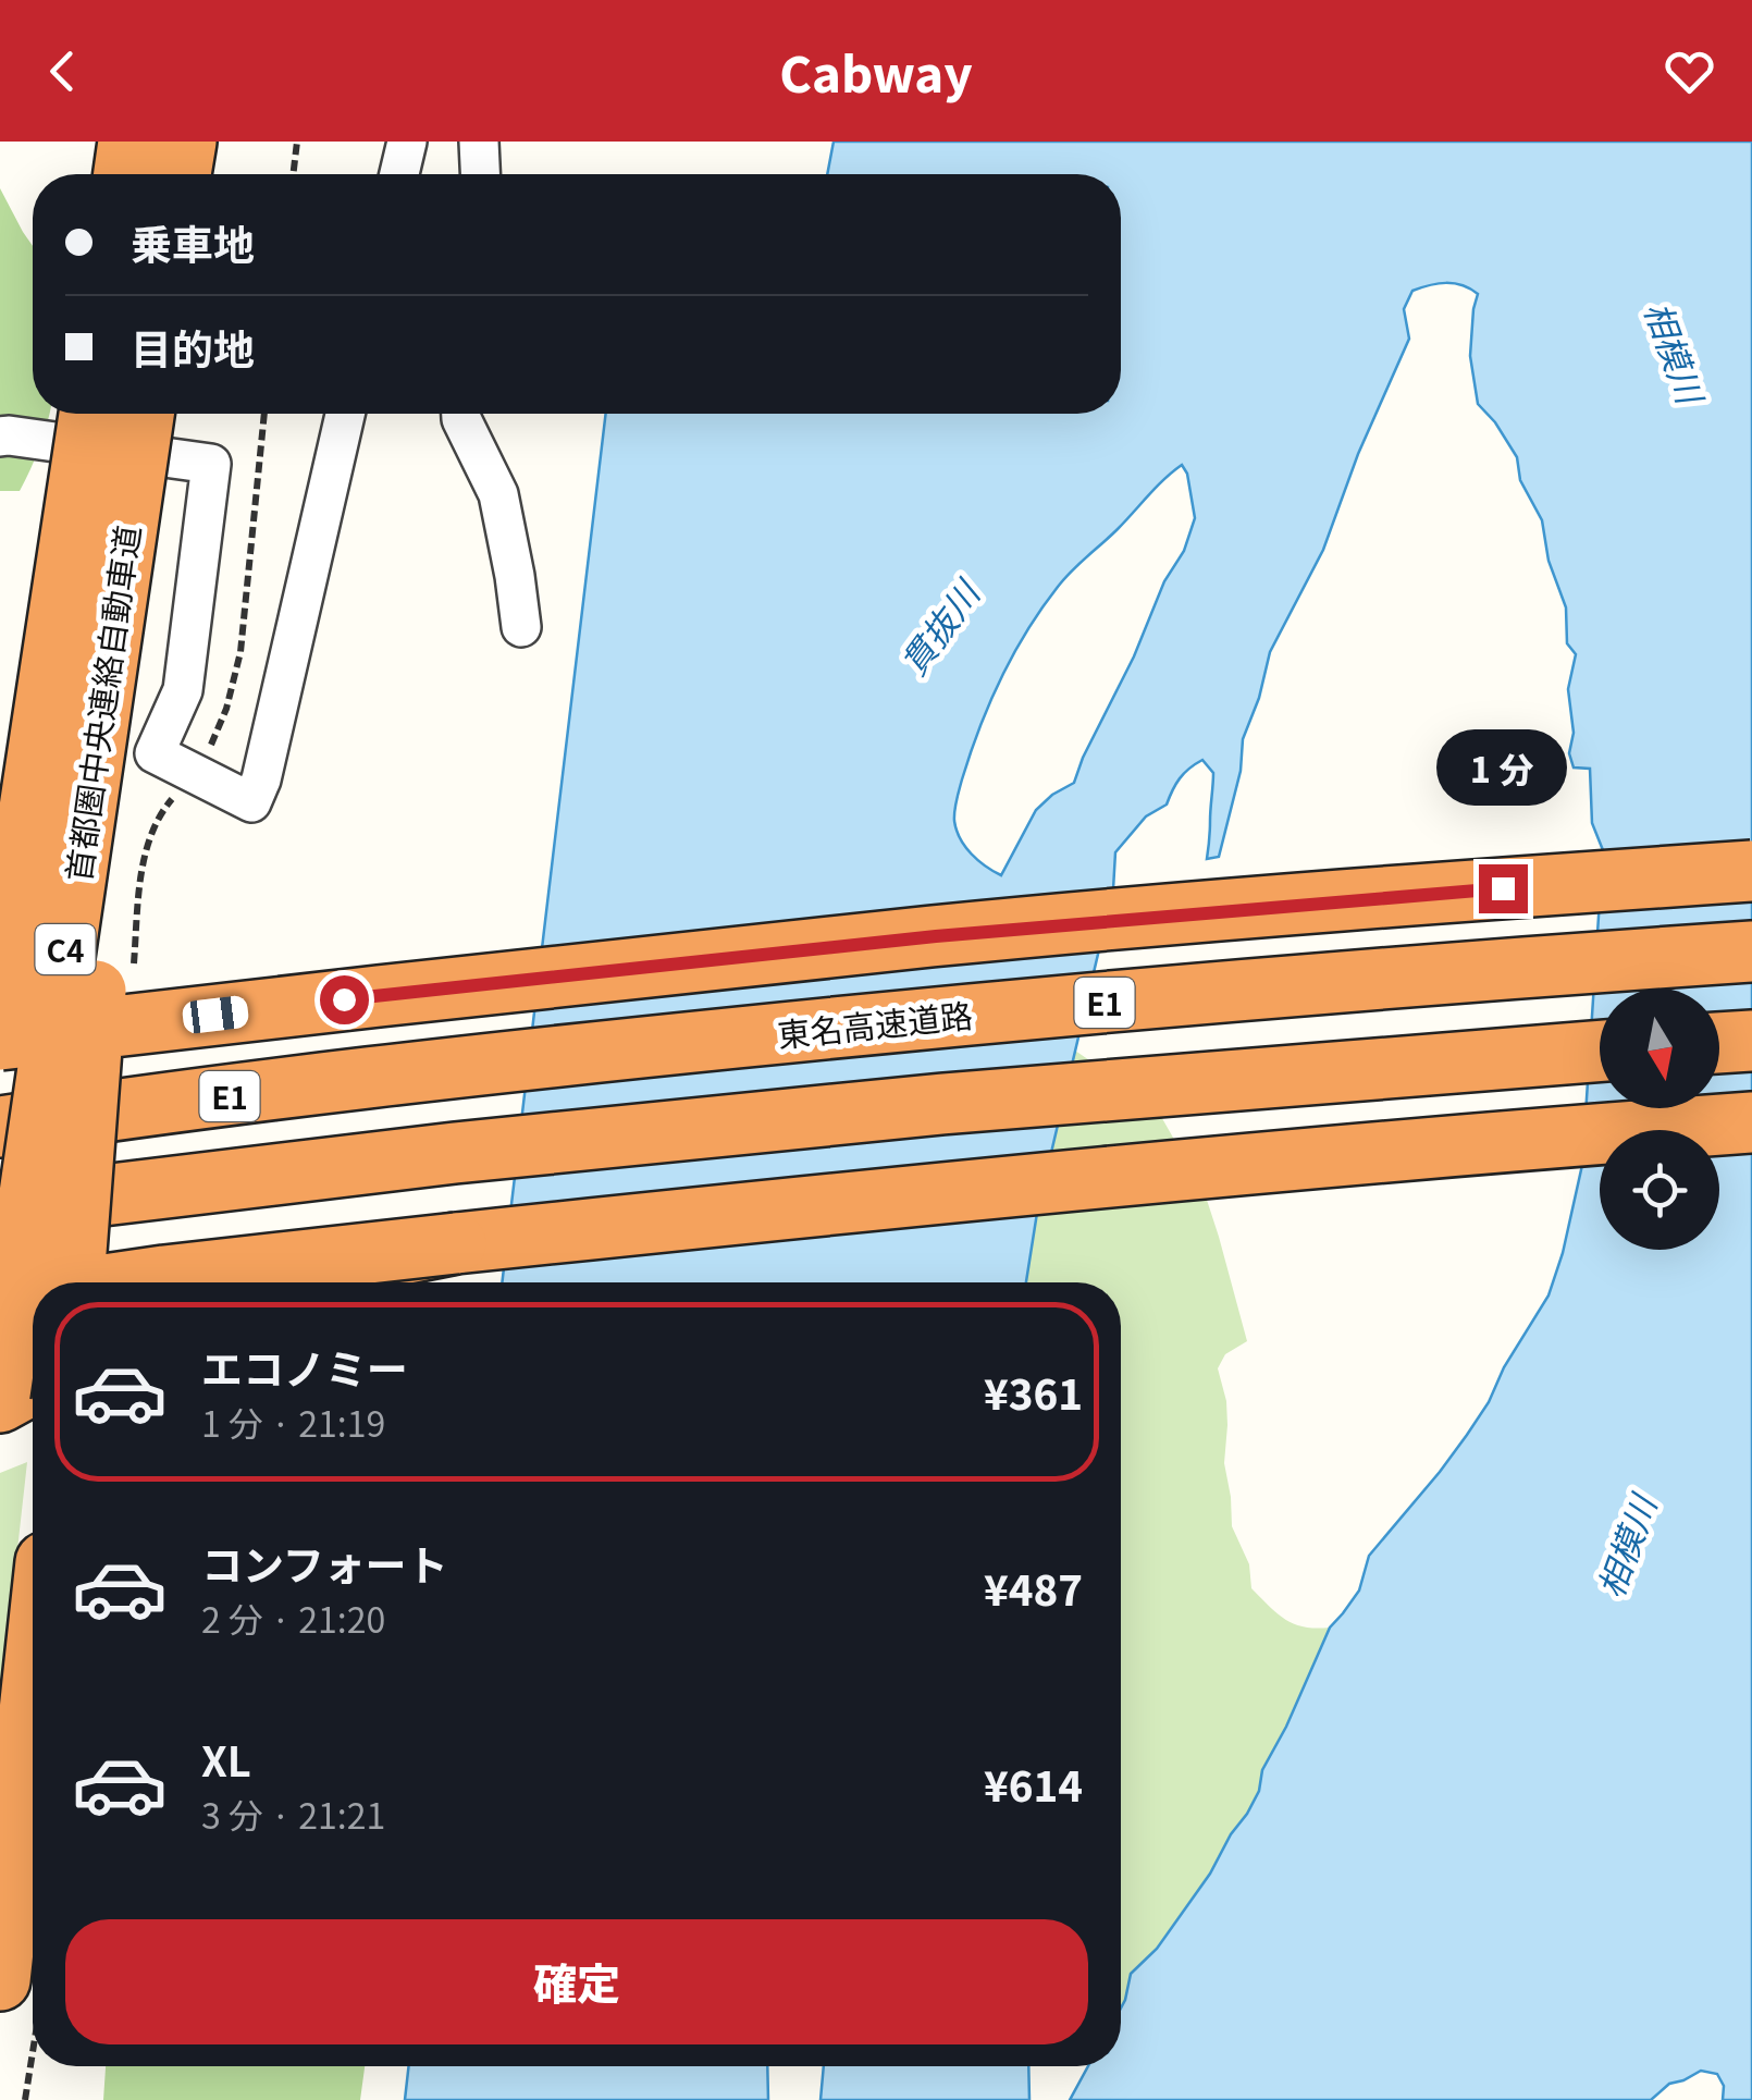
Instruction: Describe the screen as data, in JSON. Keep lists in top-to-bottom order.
{
  "streets": {
    "highway": [
      "首都圏中央連絡自動車道",
      "C4",
      "E1",
      "東名高速道路"
    ]
  },
  "water": ["相模川", "貫抜川"],
  "north": "bottom",
  "page": {
    "header": "Cabway",
    "banner": ["乗車地", "目的地"],
    "bubble": "1 分",
    "list": [
      {
        "name": "エコノミー",
        "note": "1 分 · 21:19",
        "value": "¥361"
      },
      {
        "name": "コンフォート",
        "note": "2 分 · 21:20",
        "value": "¥487"
      },
      {
        "name": "XL",
        "note": "3 分 · 21:21",
        "value": "¥614"
      }
    ],
    "buttons": "確定"
  }
}
